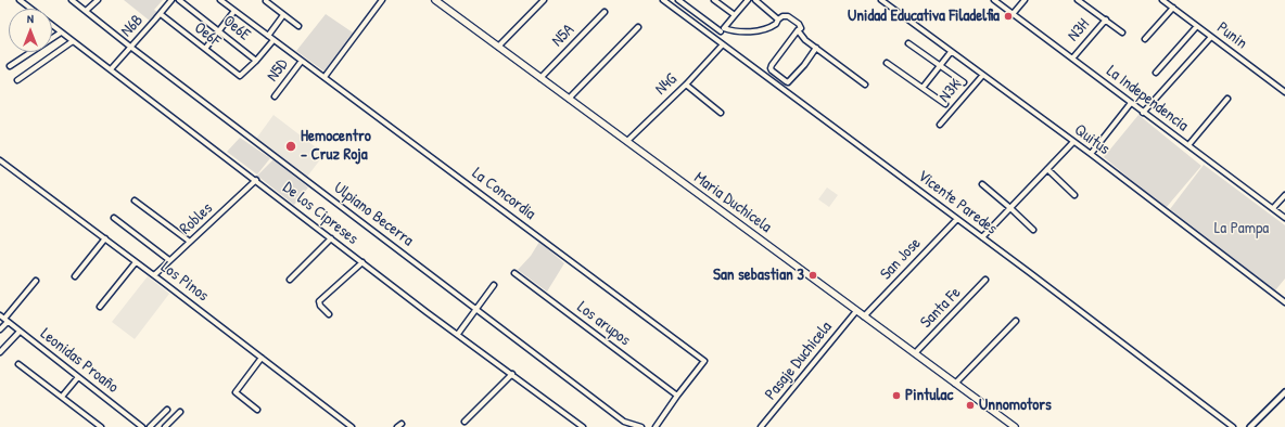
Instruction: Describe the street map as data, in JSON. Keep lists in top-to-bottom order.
{
  "streets": {
    "main road": ["Maria Duchicela"],
    "street": [
      "N6B",
      "Oe6E",
      "N3H",
      "Oe6F",
      "N5A",
      "Punin",
      "N5D",
      "N4G",
      "N3K",
      "La Independencia",
      "Quitus",
      "La Concordia",
      "Vicente Paredes",
      "De los Cipreses",
      "Ulpiano Becerra",
      "Robles",
      "San Jose",
      "Los Pinos",
      "Santa Fe",
      "Los arupos",
      "Leonidas Proaño",
      "Pasaje Duchicela"
    ]
  },
  "crossings": [
    ["N6B", "Oe6F"],
    ["N6B", "De los Cipreses"],
    ["N6B", "Ulpiano Becerra"],
    ["Oe6E", "Oe6F"],
    ["N3H", "La Independencia"],
    ["N5A", "Maria Duchicela"],
    ["N5D", "La Concordia"],
    ["N4G", "Maria Duchicela"],
    ["N4G", "Vicente Paredes"],
    ["N3K", "Quitus"],
    ["La Concordia", "Los arupos"],
    ["Maria Duchicela", "San Jose"],
    ["Maria Duchicela", "Santa Fe"],
    ["Maria Duchicela", "Pasaje Duchicela"],
    ["Vicente Paredes", "San Jose"],
    ["De los Cipreses", "Robles"],
    ["Robles", "Los Pinos"]
  ],
  "parks": ["La Pampa"],
  "places": [
    "Unidad Educativa Filadelfia",
    "Hemocentro - Cruz Roja",
    "San sebastian 3",
    "Pintulac",
    "Unnomotors"
  ],
  "north": "top"
}
